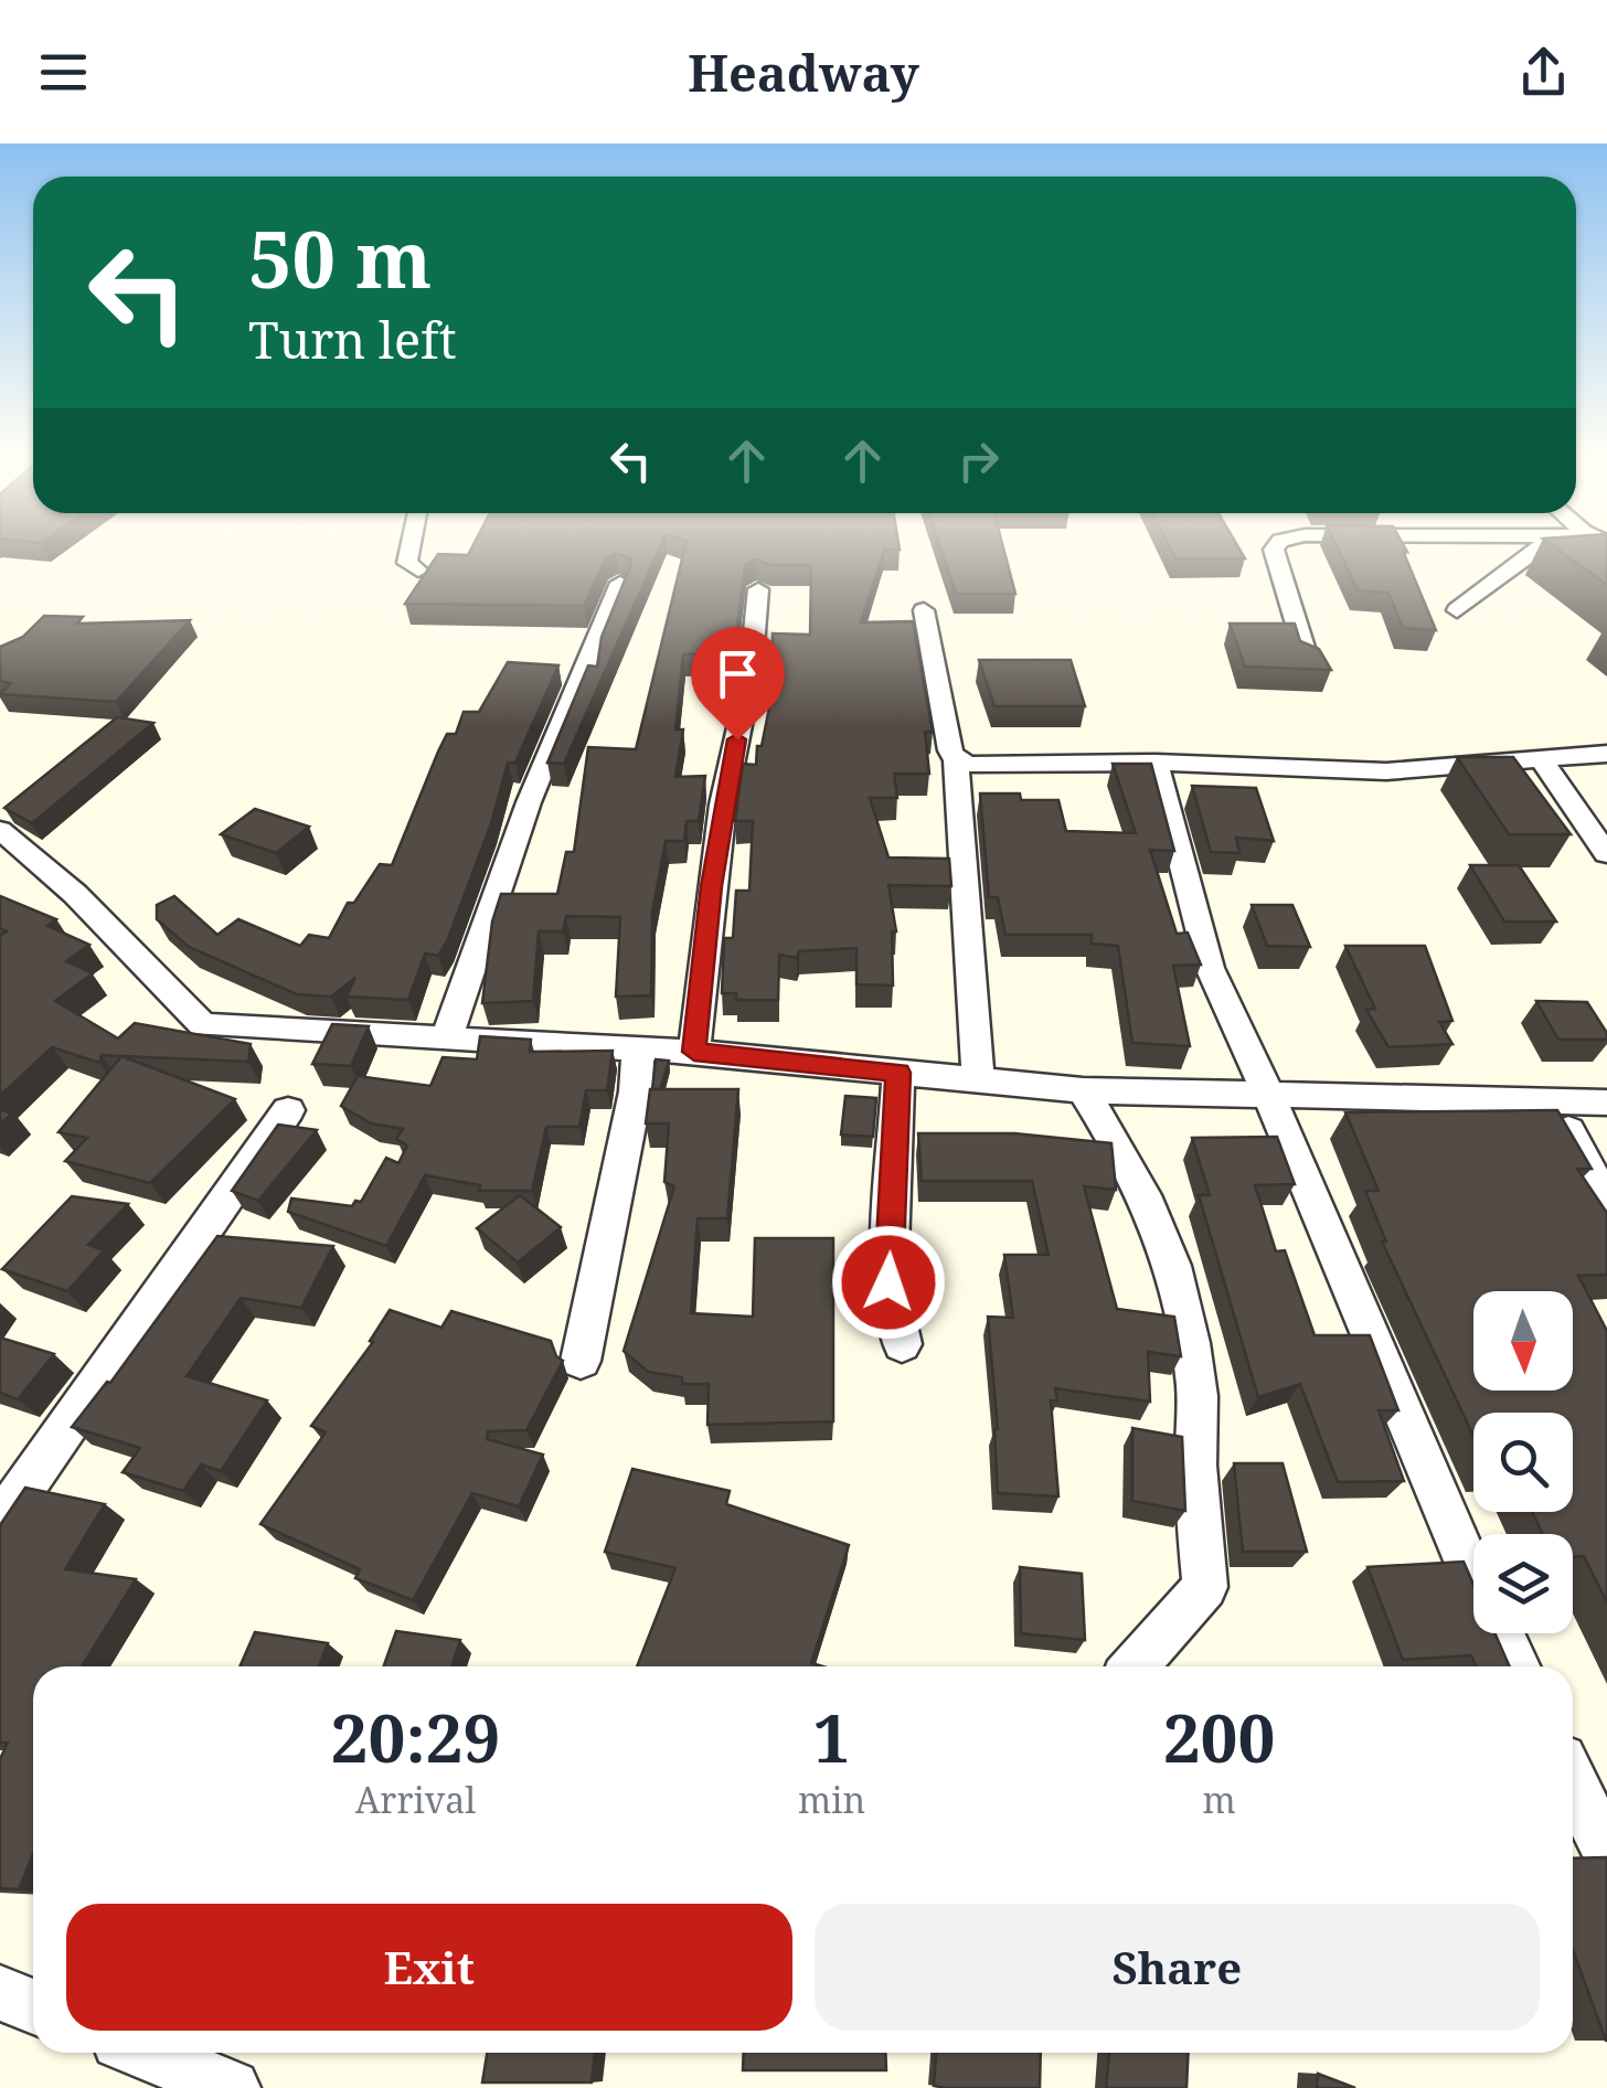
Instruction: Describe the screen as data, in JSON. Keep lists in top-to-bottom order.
{
  "north": "bottom",
  "page": {
    "header": "Headway",
    "turn": ["50 m", "Turn left"],
    "eta": [
      "20:29",
      "Arrival",
      "1",
      "min",
      "200",
      "m"
    ],
    "buttons": ["Exit", "Share"]
  }
}
